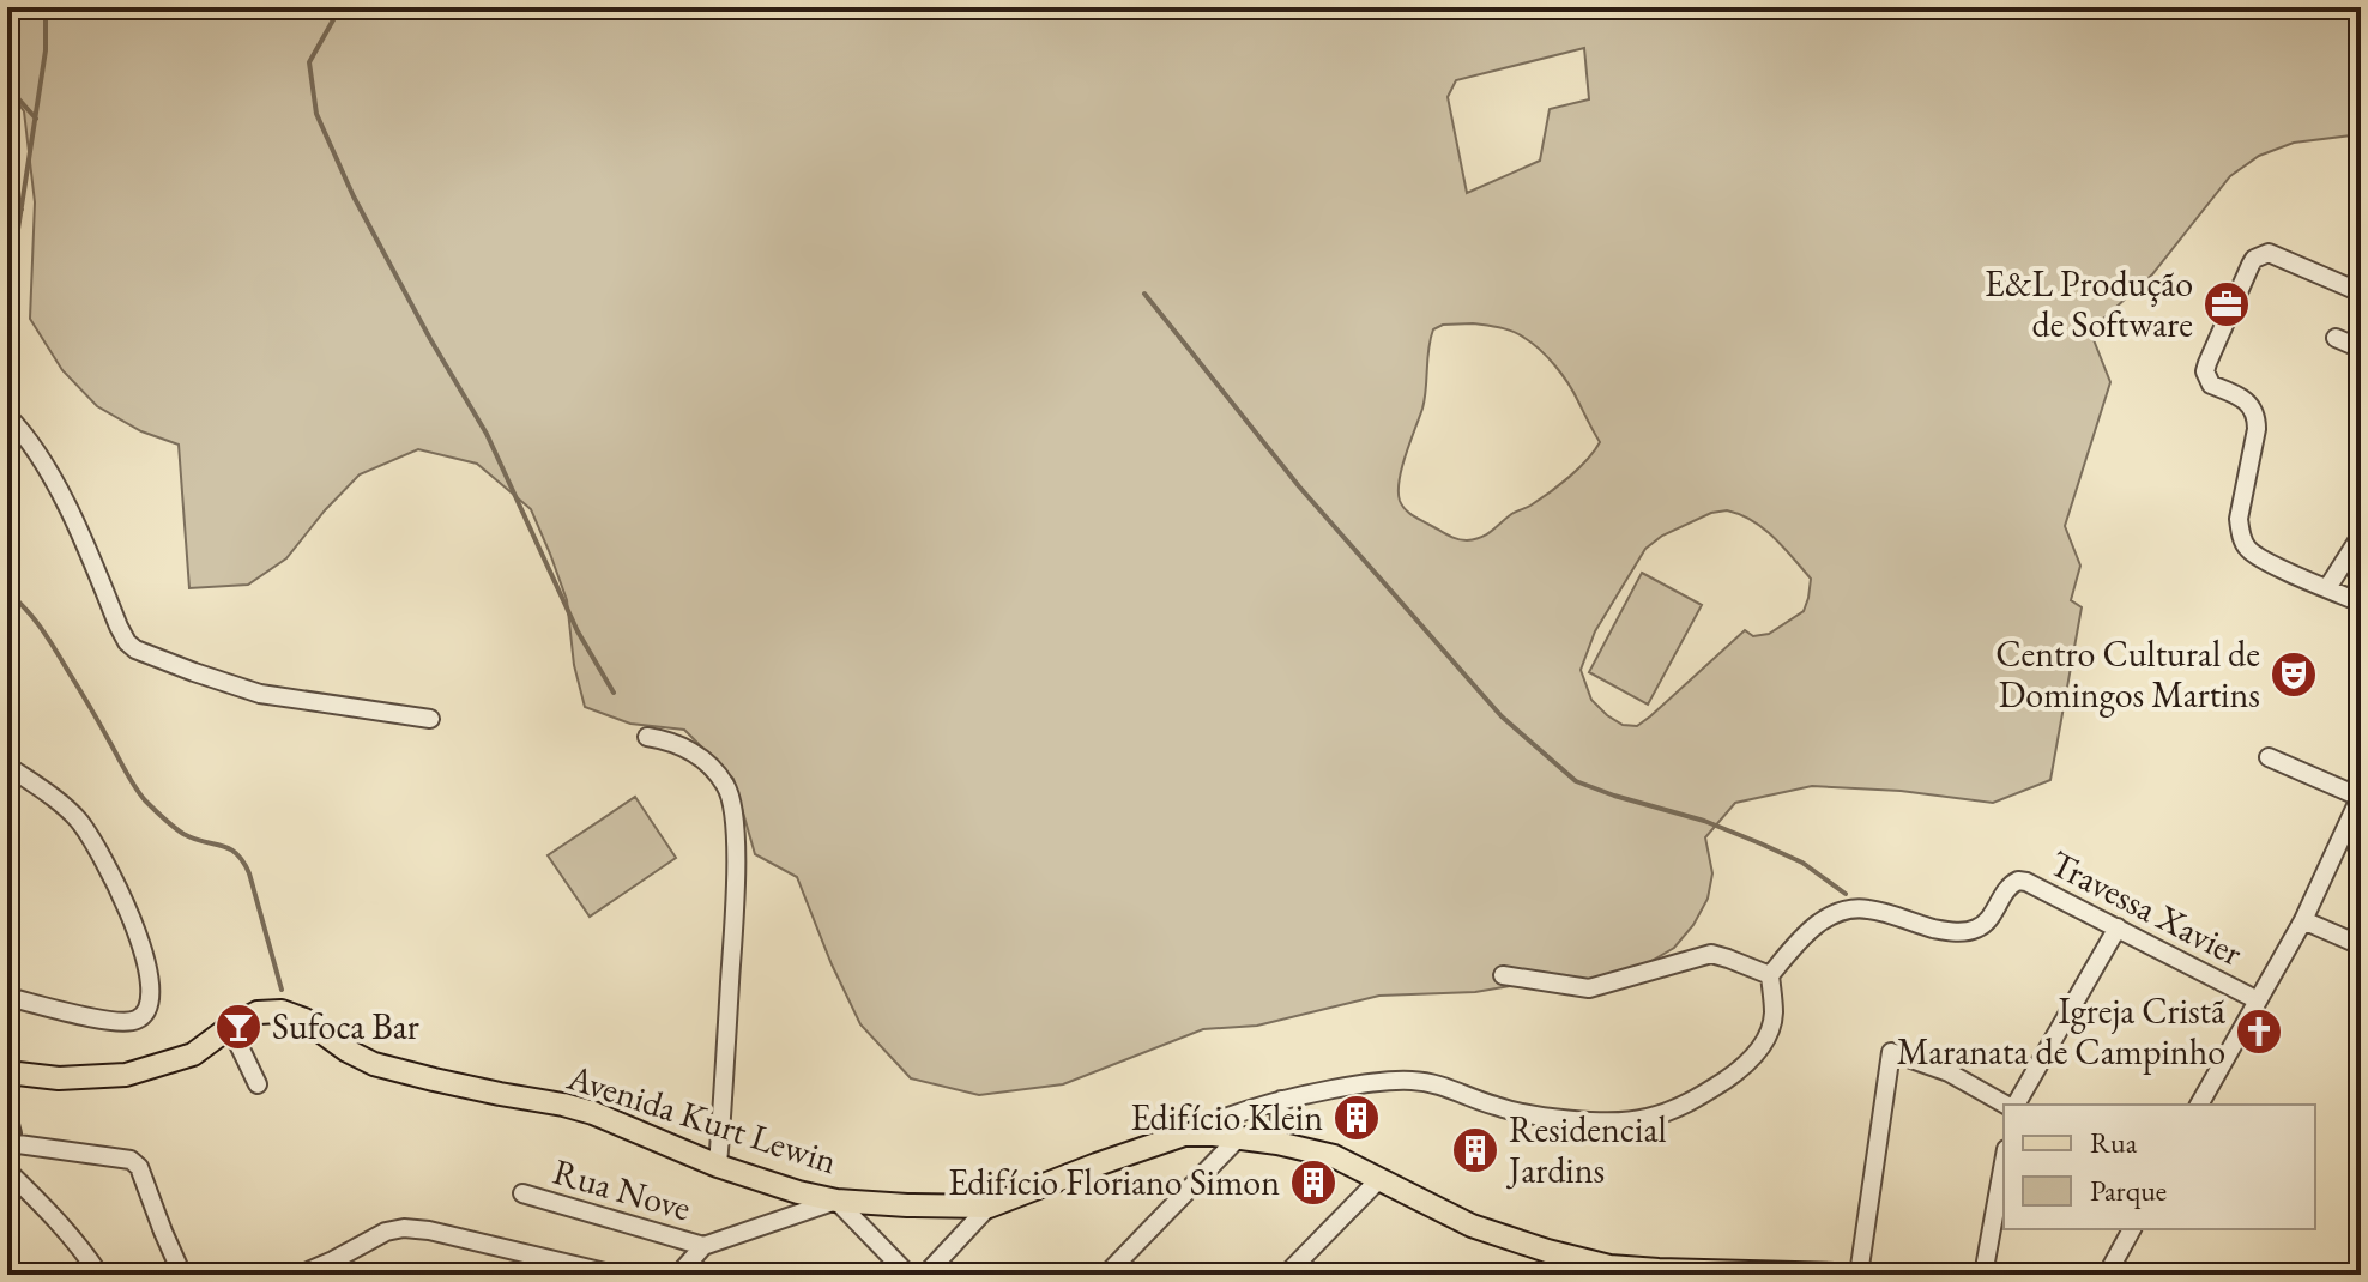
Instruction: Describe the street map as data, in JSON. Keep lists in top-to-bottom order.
{
  "streets": {
    "main road": ["Avenida Kurt Lewin"],
    "street": ["Travessa Xavier", "Rua Nove"]
  },
  "places": {
    "office": ["E&L Produção de Software"],
    "theatre": ["Centro Cultural de Domingos Martins"],
    "bar": ["Sufoca Bar"],
    "church": ["Igreja Cristã Maranata de Campinho"],
    "building": ["Edifício Klein", "Residencial Jardins", "Edifício Floriano Simon"]
  },
  "legend": ["Rua", "Parque"]
}
